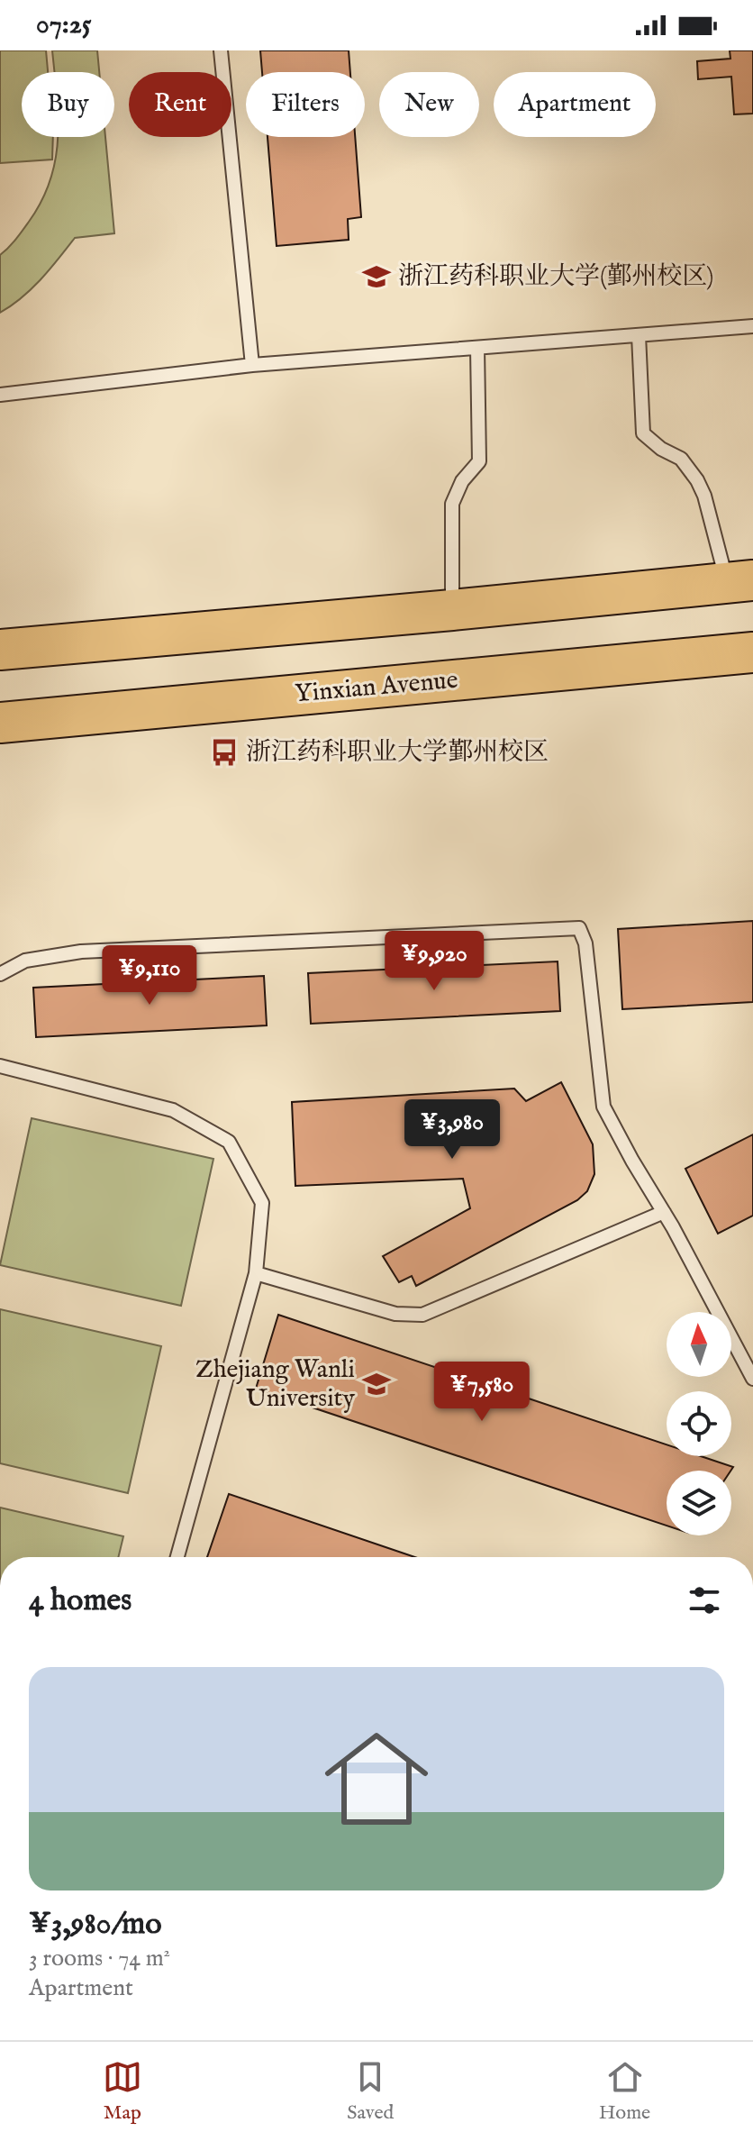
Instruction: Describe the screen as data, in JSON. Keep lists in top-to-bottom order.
{
  "streets": {
    "main road": ["Yinxian Avenue"]
  },
  "places": {
    "school or university": ["浙江药科职业大学(鄞州校区)", "Zhejiang Wanli University"],
    "bus stop": ["浙江药科职业大学鄞州校区"]
  },
  "north": "top",
  "page": {
    "status": "07:25",
    "chip": [
      "Buy",
      "Rent",
      "Filters",
      "New",
      "Apartment"
    ],
    "price": [
      "¥9,920",
      "¥9,110",
      "¥3,980",
      "¥7,580"
    ],
    "heading": "4 homes",
    "list": [
      {
        "name": "¥3,980/mo",
        "note": "3 rooms · 74 m² · Apartment"
      }
    ],
    "tabs": ["Map", "Saved", "Home"]
  }
}
